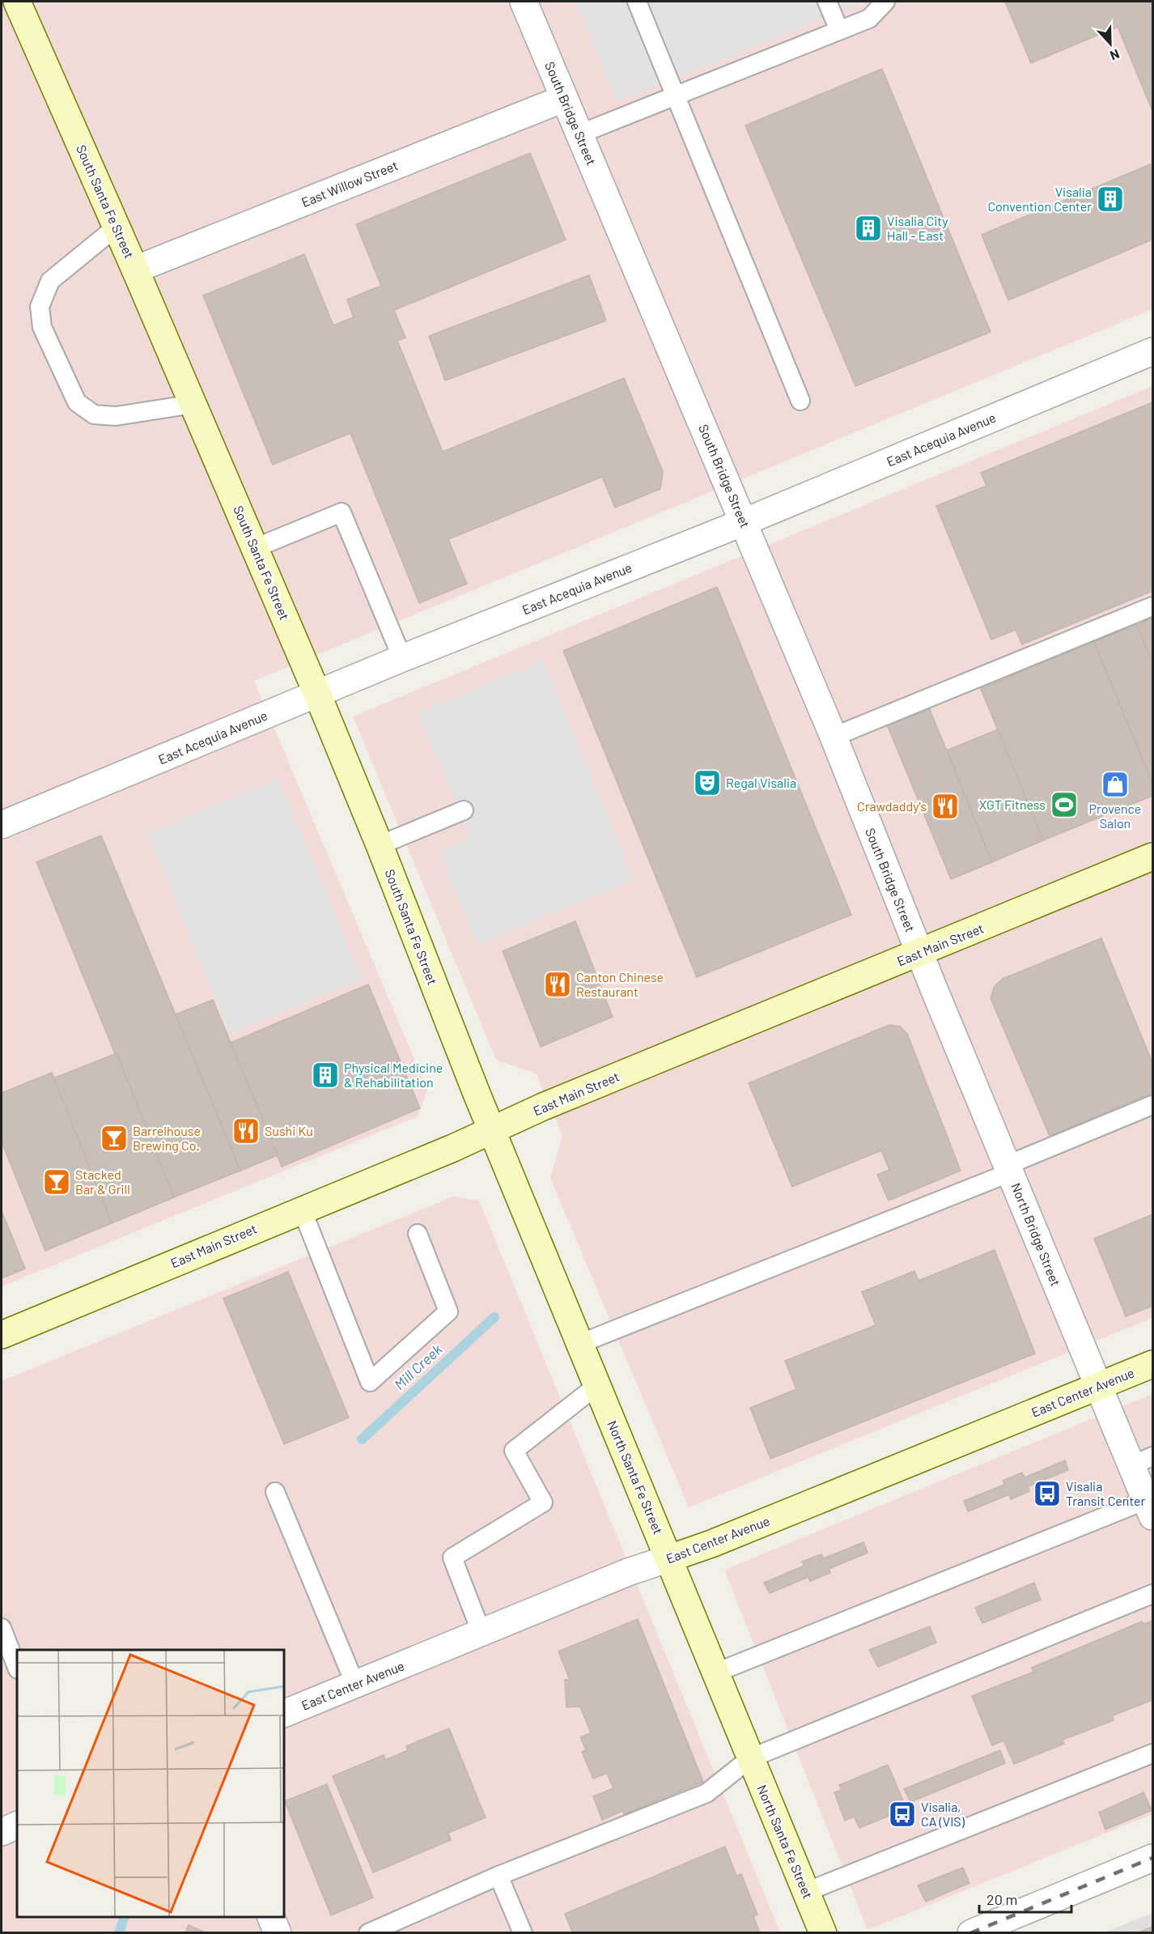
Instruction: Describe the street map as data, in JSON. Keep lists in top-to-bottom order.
{
  "streets": {
    "street": [
      "South Bridge Street",
      "East Willow Street",
      "South Santa Fe Street",
      "East Acequia Avenue",
      "East Main Street",
      "North Bridge Street",
      "East Center Avenue",
      "North Santa Fe Street"
    ]
  },
  "crossings": [
    ["South Bridge Street", "East Willow Street"],
    ["South Bridge Street", "East Acequia Avenue"],
    ["South Bridge Street", "East Main Street"],
    ["South Bridge Street", "North Bridge Street"],
    ["East Willow Street", "South Santa Fe Street"],
    ["South Santa Fe Street", "East Acequia Avenue"],
    ["South Santa Fe Street", "East Main Street"],
    ["South Santa Fe Street", "North Santa Fe Street"],
    ["East Main Street", "North Bridge Street"],
    ["East Main Street", "North Santa Fe Street"],
    ["North Bridge Street", "East Center Avenue"],
    ["East Center Avenue", "North Santa Fe Street"]
  ],
  "water": ["Mill Creek"],
  "places": {
    "building": ["Visalia Convention Center", "Visalia City Hall - East", "Physical Medicine & Rehabilitation"],
    "theatre": ["Regal Visalia"],
    "shop": ["Provence Salon"],
    "sports": ["XGT Fitness"],
    "restaurant": ["Crawdaddy's", "Canton Chinese Restaurant", "Sushi Ku"],
    "bar": ["Barrelhouse Brewing Co.", "Stacked Bar & Grill"],
    "bus stop": ["Visalia Transit Center", "Visalia, CA (VIS)"]
  },
  "scale_bar": "20 m",
  "north": "bottom"
}
